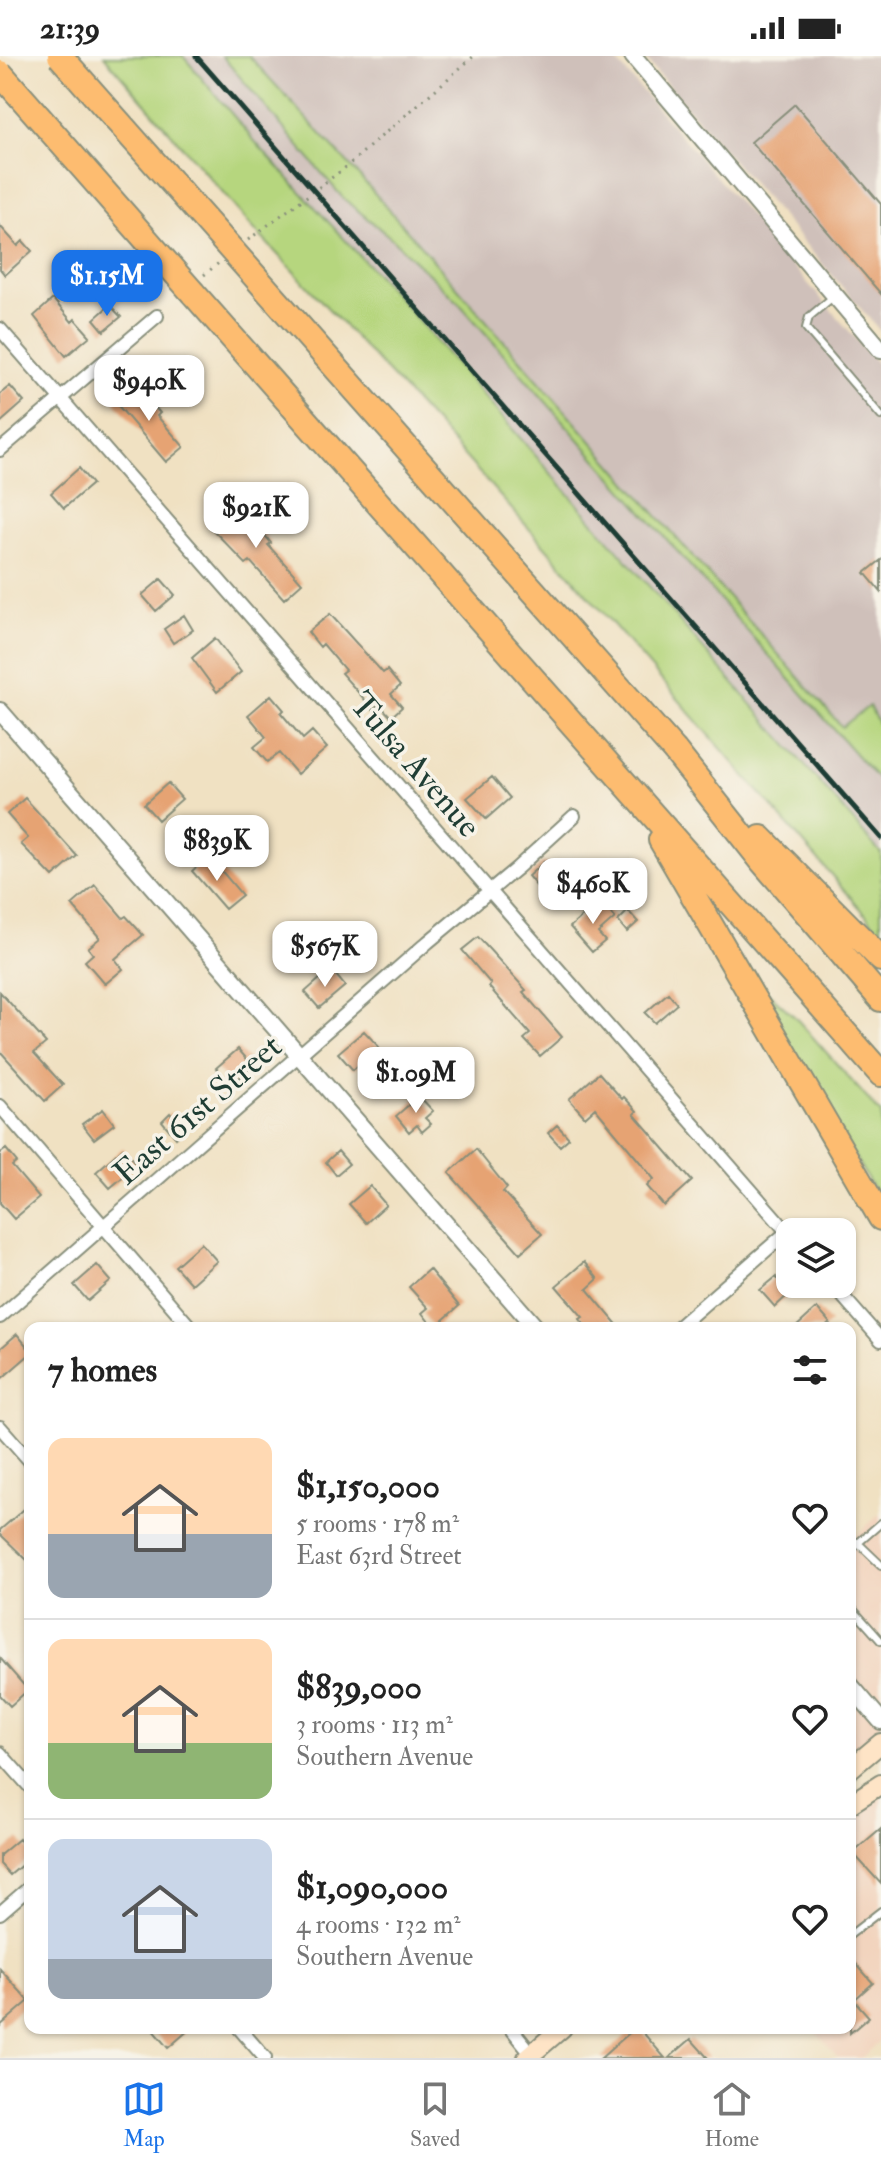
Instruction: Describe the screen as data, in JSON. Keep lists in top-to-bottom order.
{
  "streets": {
    "street": ["Tulsa Avenue", "East 61st Street"]
  },
  "crossings": [
    ["Tulsa Avenue", "East 61st Street"]
  ],
  "page": {
    "status": "21:39",
    "price": [
      "$1.15M",
      "$940K",
      "$921K",
      "$839K",
      "$460K",
      "$567K",
      "$1.09M"
    ],
    "heading": "7 homes",
    "list": [
      {
        "name": "$1,150,000",
        "note": "5 rooms · 178 m² · East 63rd Street"
      },
      {
        "name": "$839,000",
        "note": "3 rooms · 113 m² · Southern Avenue"
      },
      {
        "name": "$1,090,000",
        "note": "4 rooms · 132 m² · Southern Avenue"
      }
    ],
    "tabs": ["Map", "Saved", "Home"]
  }
}
